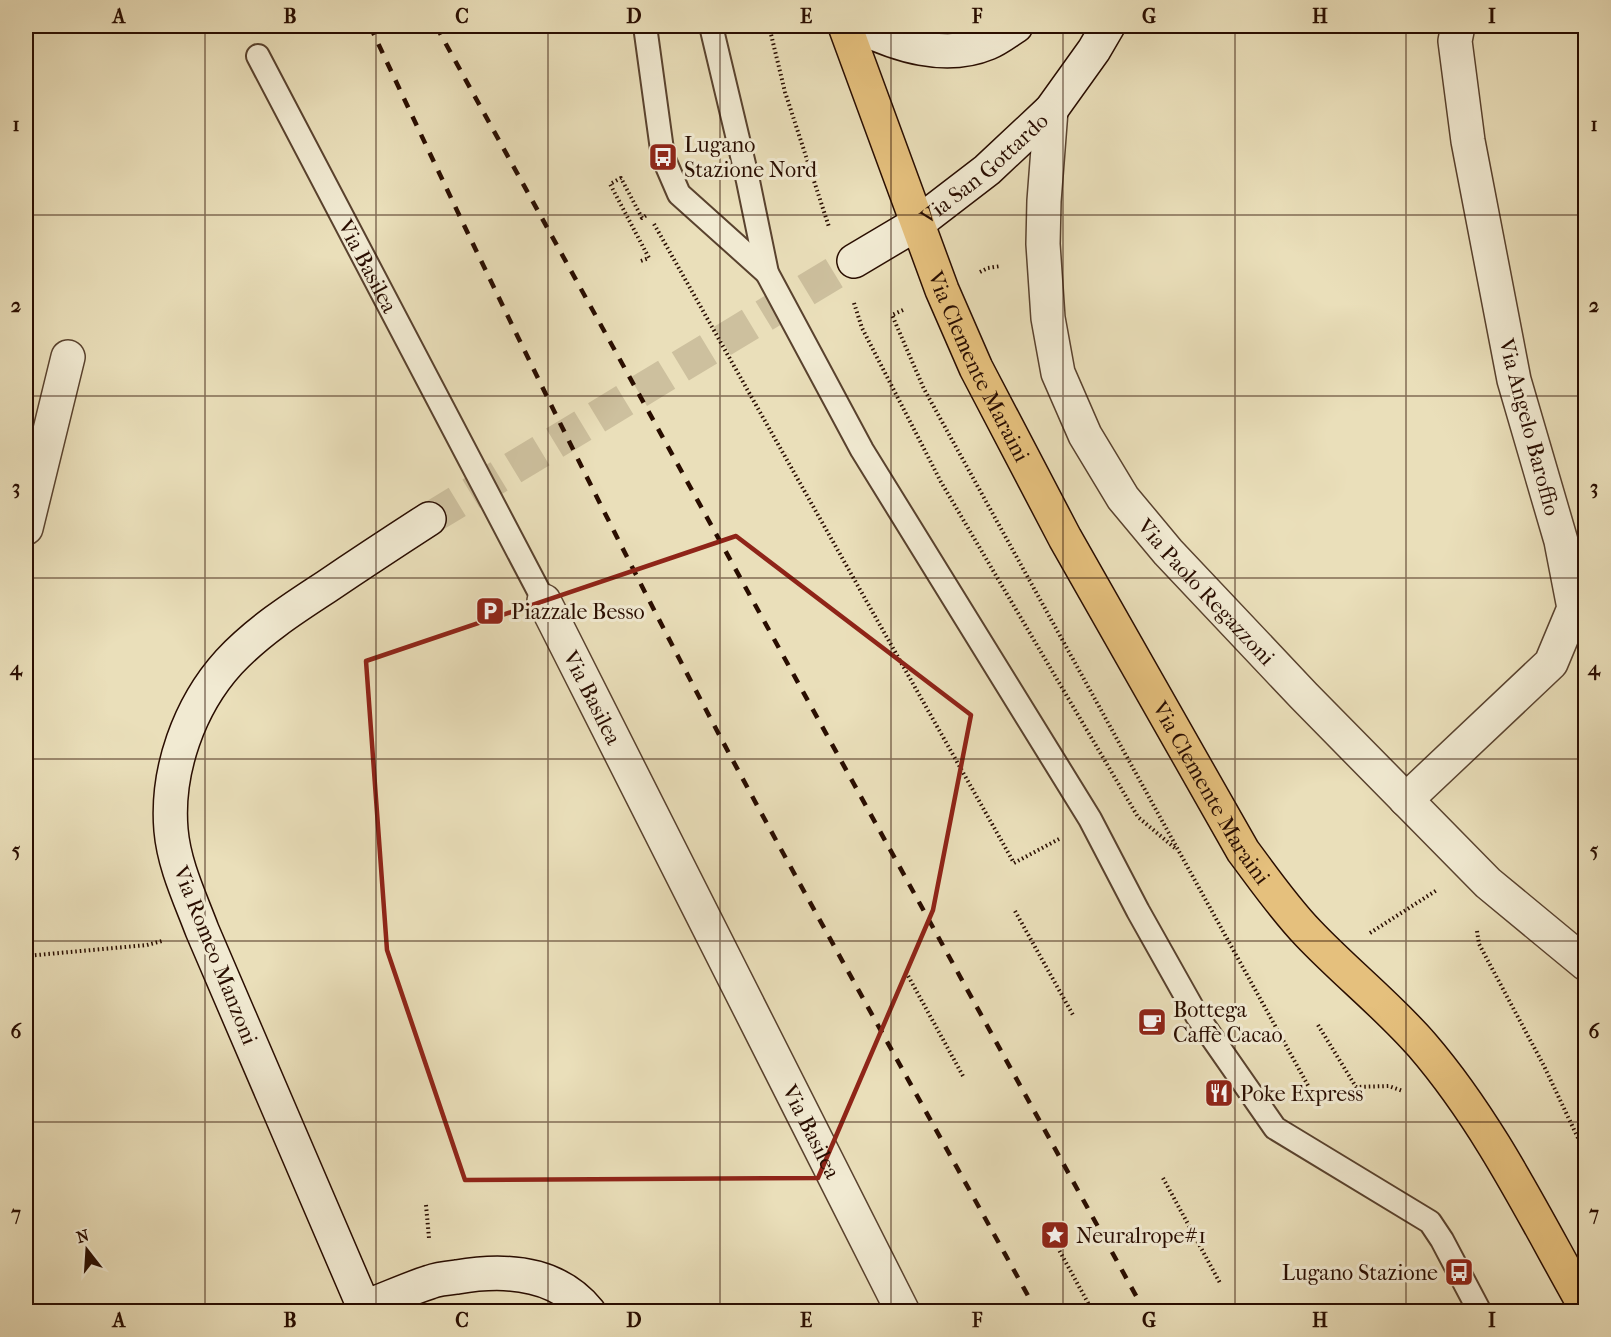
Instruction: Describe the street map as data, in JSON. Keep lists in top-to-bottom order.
{
  "streets": {
    "main road": ["Via San Gottardo", "Via Clemente Maraini"],
    "street": [
      "Via Basilea",
      "Via Angelo Baroffio",
      "Via Paolo Regazzoni",
      "Via Romeo Manzoni"
    ]
  },
  "crossings": [
    ["Via San Gottardo", "Via Clemente Maraini"],
    ["Via San Gottardo", "Via Paolo Regazzoni"],
    ["Via Angelo Baroffio", "Via Paolo Regazzoni"]
  ],
  "places": {
    "bus stop": ["Lugano Stazione Nord", "Lugano Stazione"],
    "parking": ["Piazzale Besso"],
    "cafe": ["Bottega Caffè Cacao"],
    "restaurant": ["Poke Express"],
    "place": ["Neuralrope#1"]
  },
  "north": "top",
  "grid": {
    "columns": [
      "A",
      "B",
      "C",
      "D",
      "E",
      "F",
      "G",
      "H",
      "I"
    ],
    "rows": [
      "1",
      "2",
      "3",
      "4",
      "5",
      "6",
      "7"
    ]
  }
}
